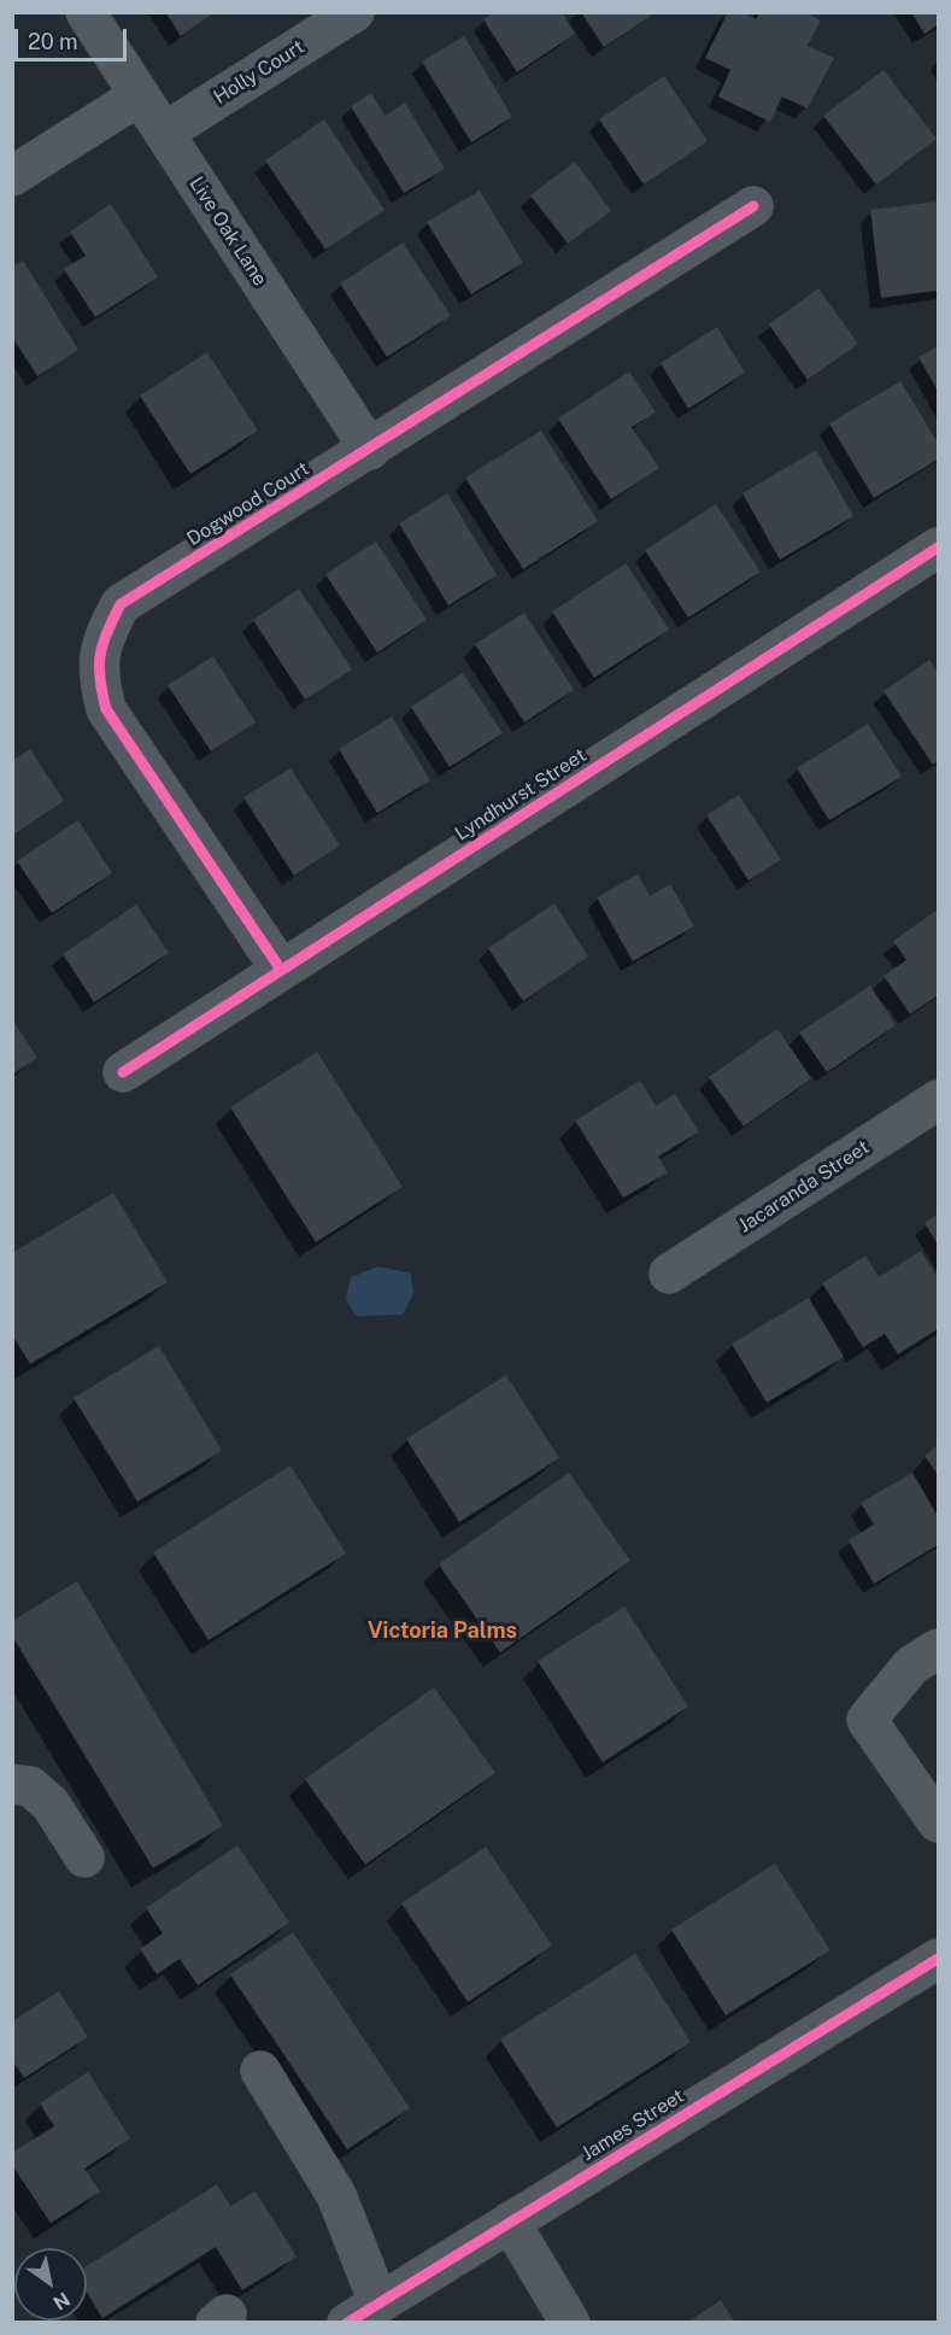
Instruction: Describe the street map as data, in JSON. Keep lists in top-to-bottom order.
{
  "streets": {
    "street": [
      "Holly Court",
      "Live Oak Lane",
      "Dogwood Court",
      "Lyndhurst Street",
      "Jacaranda Street",
      "James Street"
    ]
  },
  "crossings": [
    ["Holly Court", "Live Oak Lane"],
    ["Live Oak Lane", "Dogwood Court"],
    ["Dogwood Court", "Lyndhurst Street"]
  ],
  "districts": ["Victoria Palms"],
  "scale_bar": "20 m",
  "north": "bottom right"
}
